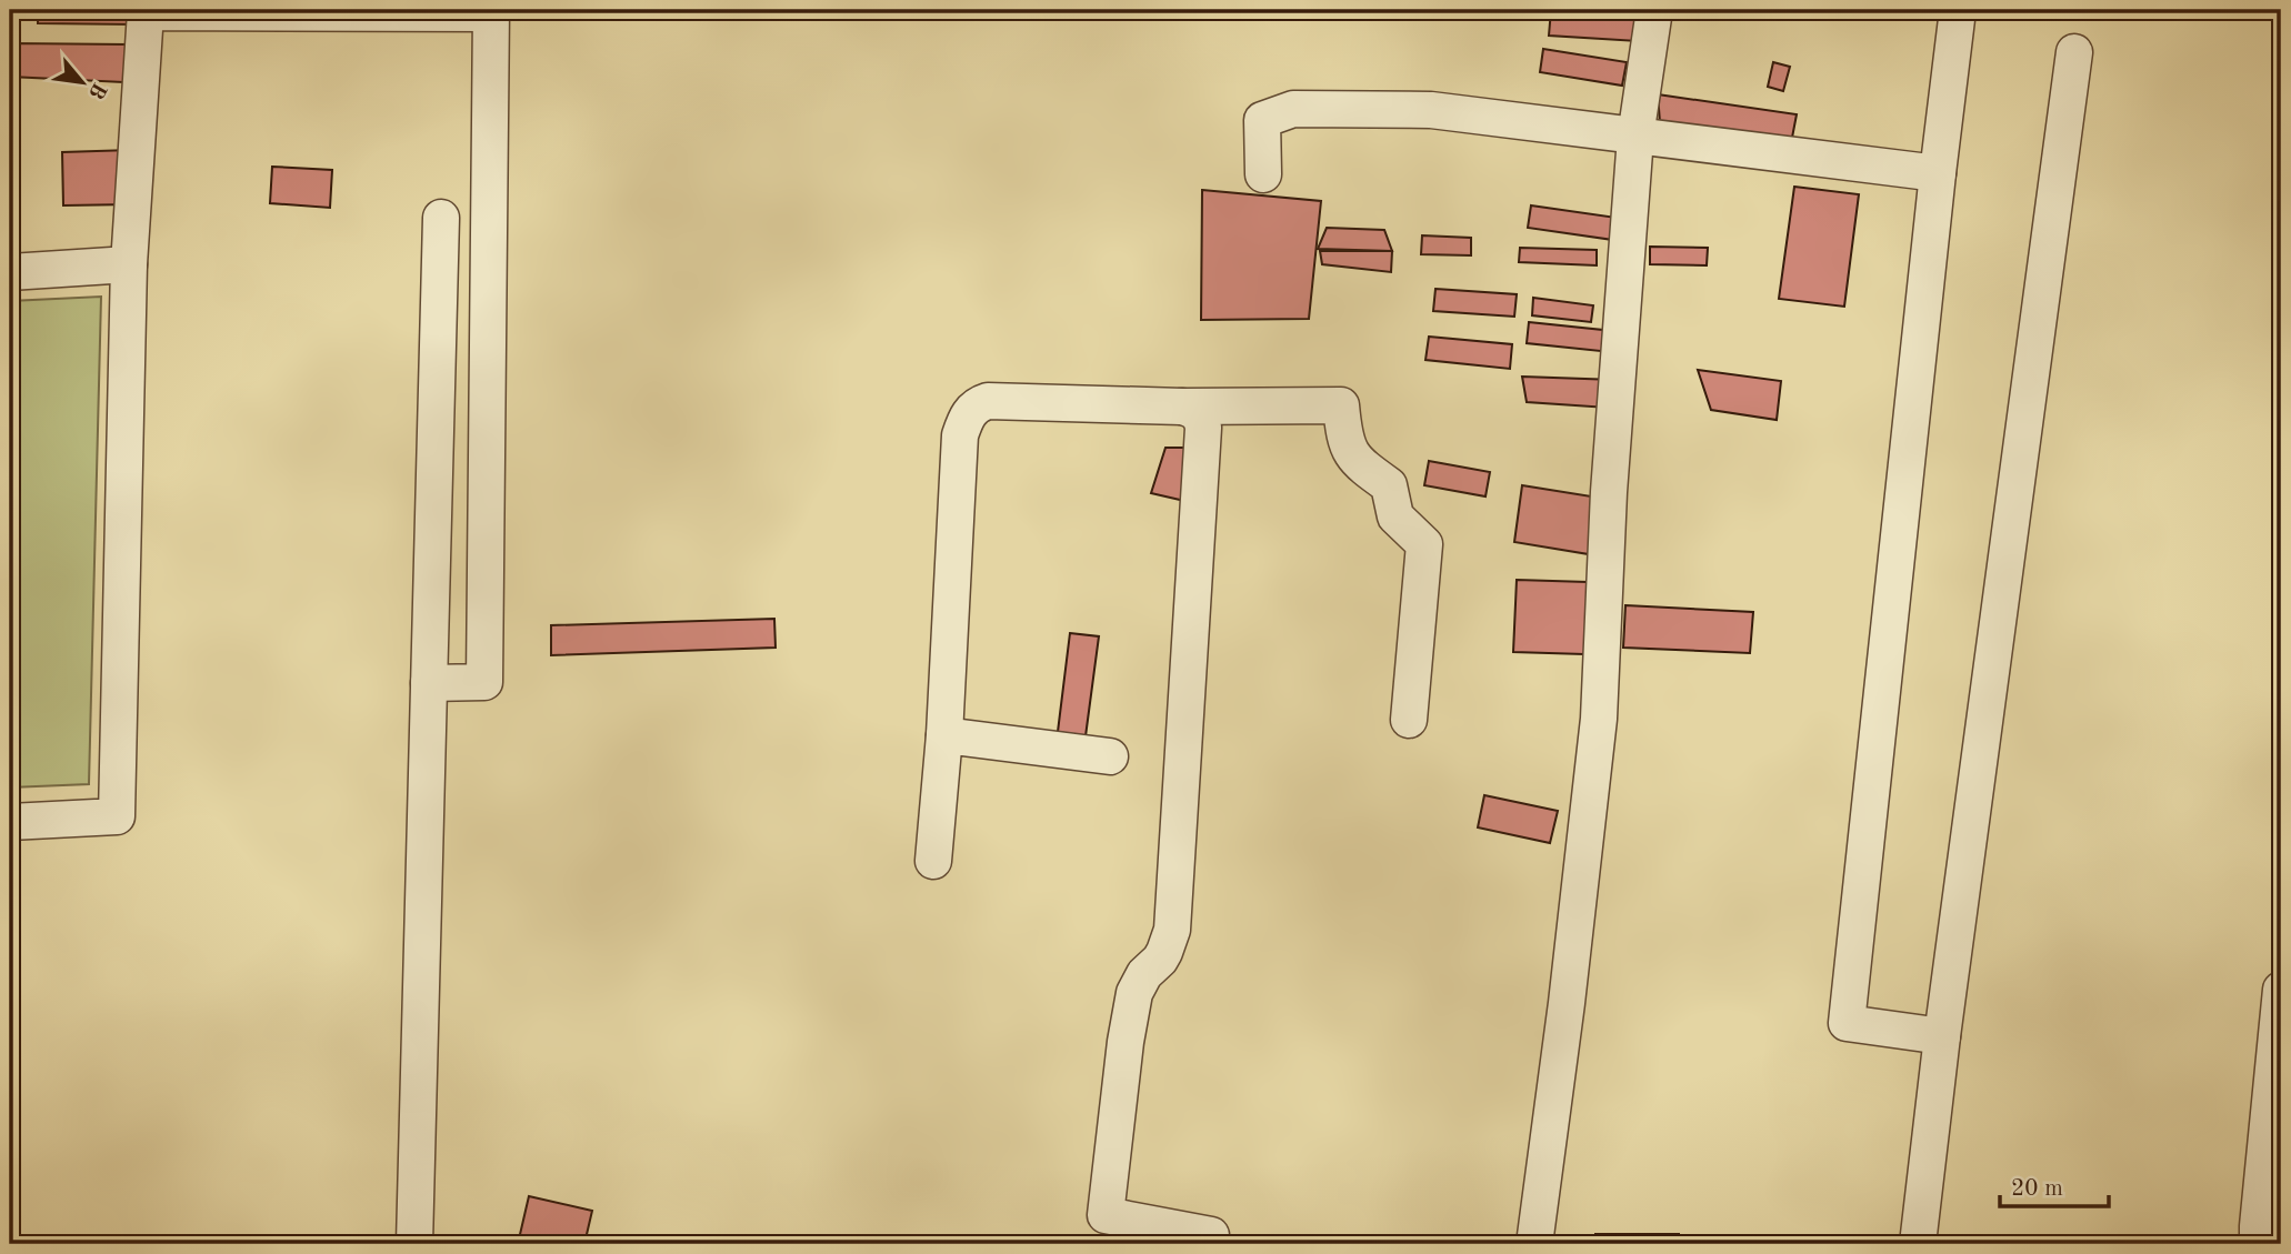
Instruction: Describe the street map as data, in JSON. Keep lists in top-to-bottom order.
{
  "scale_bar": "20 m",
  "north": "bottom right"
}
